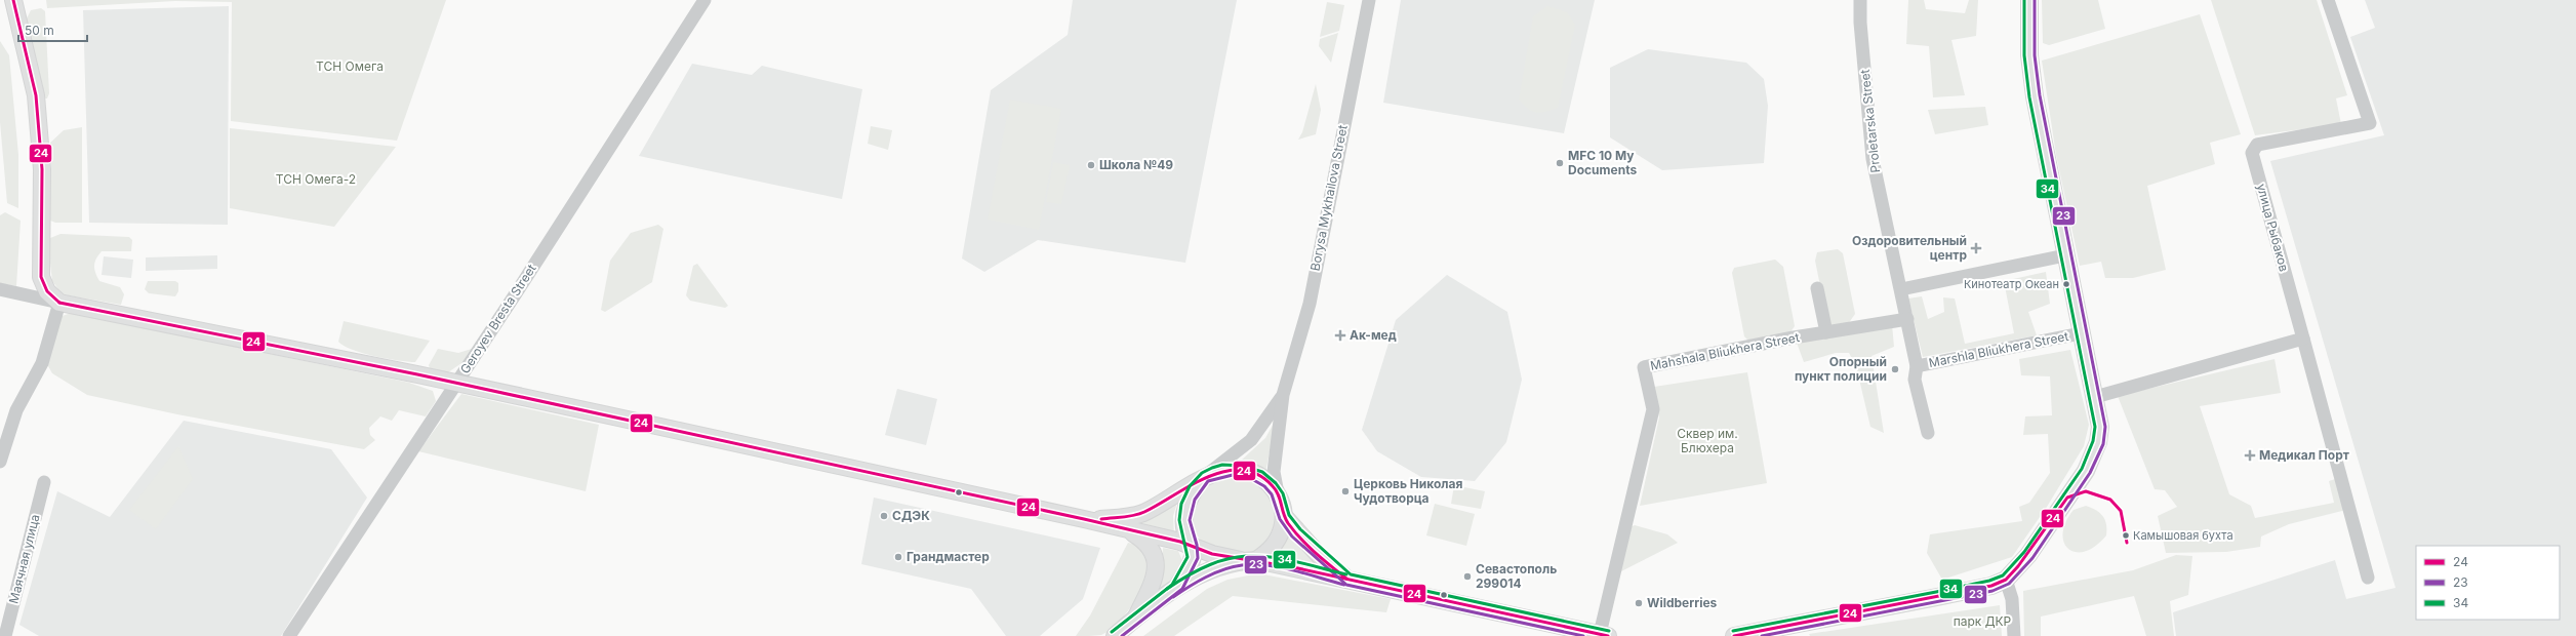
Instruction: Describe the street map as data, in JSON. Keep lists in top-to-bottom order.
{
  "streets": {
    "street": [
      "Proletarska Street",
      "Borysa Mykhailova Street",
      "улица Рыбаков",
      "Geroyev Bresta Street",
      "Marshla Bliukhera Street",
      "Mahshala Bliukhera Street",
      "Маячная улица"
    ]
  },
  "crossings": [
    ["Proletarska Street", "Marshla Bliukhera Street"],
    ["Proletarska Street", "Mahshala Bliukhera Street"]
  ],
  "parks": [
    "ТСН Омега",
    "ТСН Омега-2",
    "Сквер им. Блюхера",
    "парк ДКР"
  ],
  "places": {
    "other": [
      "MFC 10 My Documents",
      "Школа №49",
      "Кинотеатр Океан",
      "Опорный пункт полиции",
      "Церковь Николая Чудотворца",
      "СДЭК",
      "Камышовая бухта",
      "Грандмастер",
      "Севастополь 299014",
      "Wildberries"
    ],
    "health": ["Оздоровительный центр", "Ак-мед", "Медикал Порт"]
  },
  "lines": ["transit line 24", "transit line 23", "transit line 34"],
  "legend": ["24", "23", "34"],
  "scale_bar": "50 m"
}
